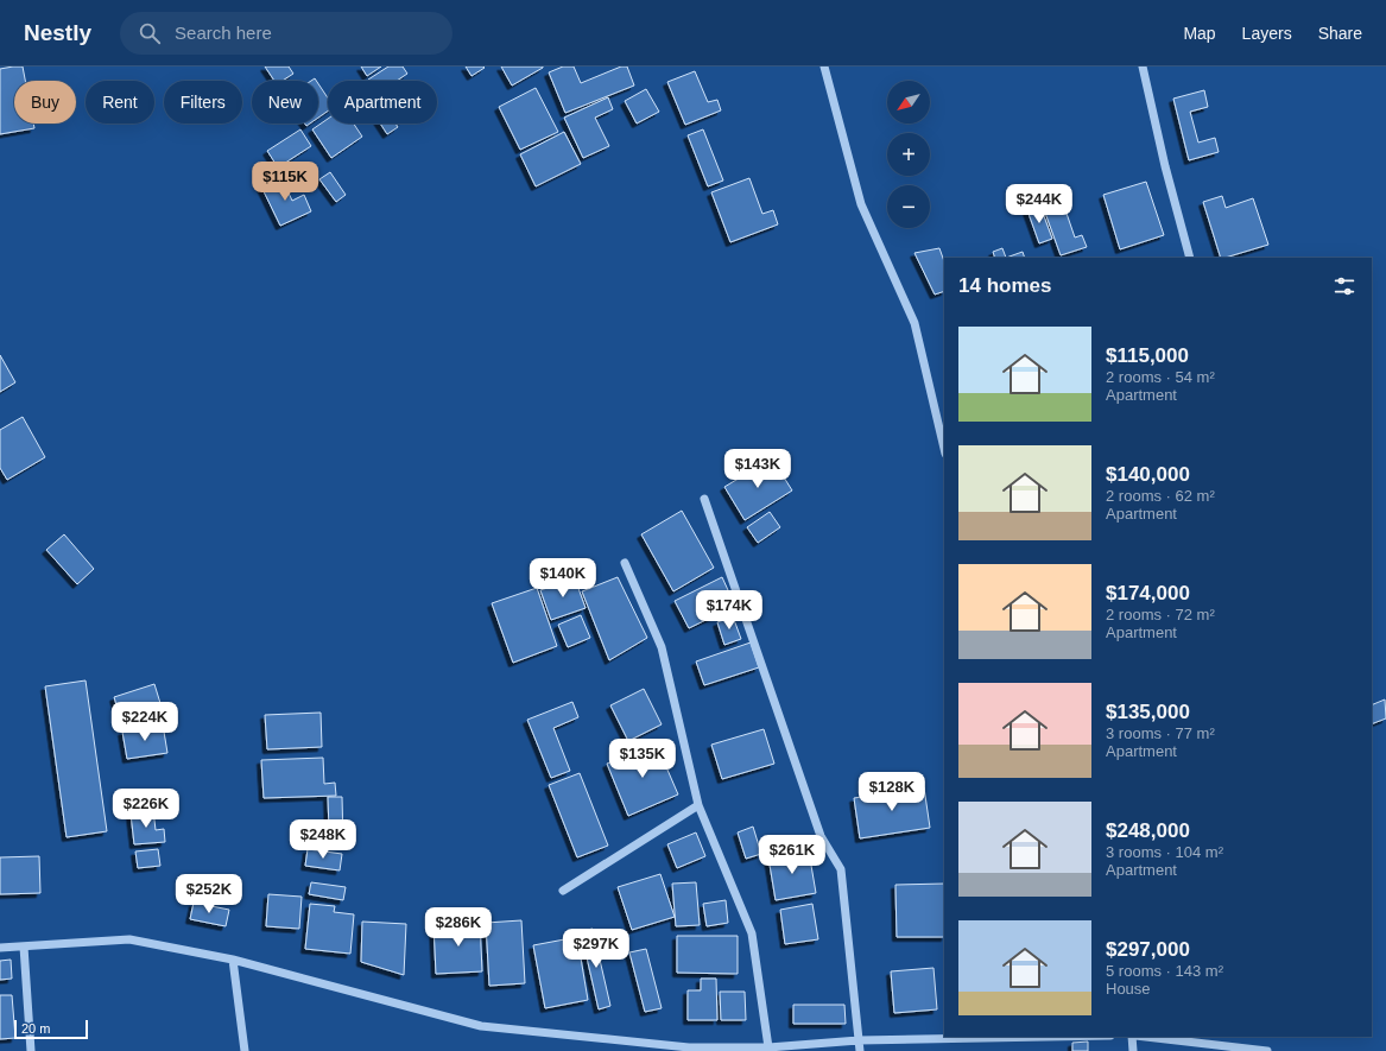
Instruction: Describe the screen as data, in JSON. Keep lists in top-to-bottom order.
{
  "scale_bar": "20 m",
  "north": "bottom left",
  "page": {
    "header": "Nestly",
    "search": "Search here",
    "nav": ["Map", "Layers", "Share"],
    "map_buttons": ["+", "−"],
    "chip": [
      "Buy",
      "Rent",
      "Filters",
      "New",
      "Apartment"
    ],
    "price": [
      "$115K",
      "$244K",
      "$143K",
      "$140K",
      "$174K",
      "$224K",
      "$135K",
      "$128K",
      "$226K",
      "$248K",
      "$261K",
      "$252K",
      "$286K",
      "$297K"
    ],
    "heading": "14 homes",
    "list": [
      {
        "name": "$115,000",
        "note": "2 rooms · 54 m² · Apartment"
      },
      {
        "name": "$140,000",
        "note": "2 rooms · 62 m² · Apartment"
      },
      {
        "name": "$174,000",
        "note": "2 rooms · 72 m² · Apartment"
      },
      {
        "name": "$135,000",
        "note": "3 rooms · 77 m² · Apartment"
      },
      {
        "name": "$248,000",
        "note": "3 rooms · 104 m² · Apartment"
      },
      {
        "name": "$297,000",
        "note": "5 rooms · 143 m² · House"
      }
    ],
    "scale": "20 m"
  }
}
